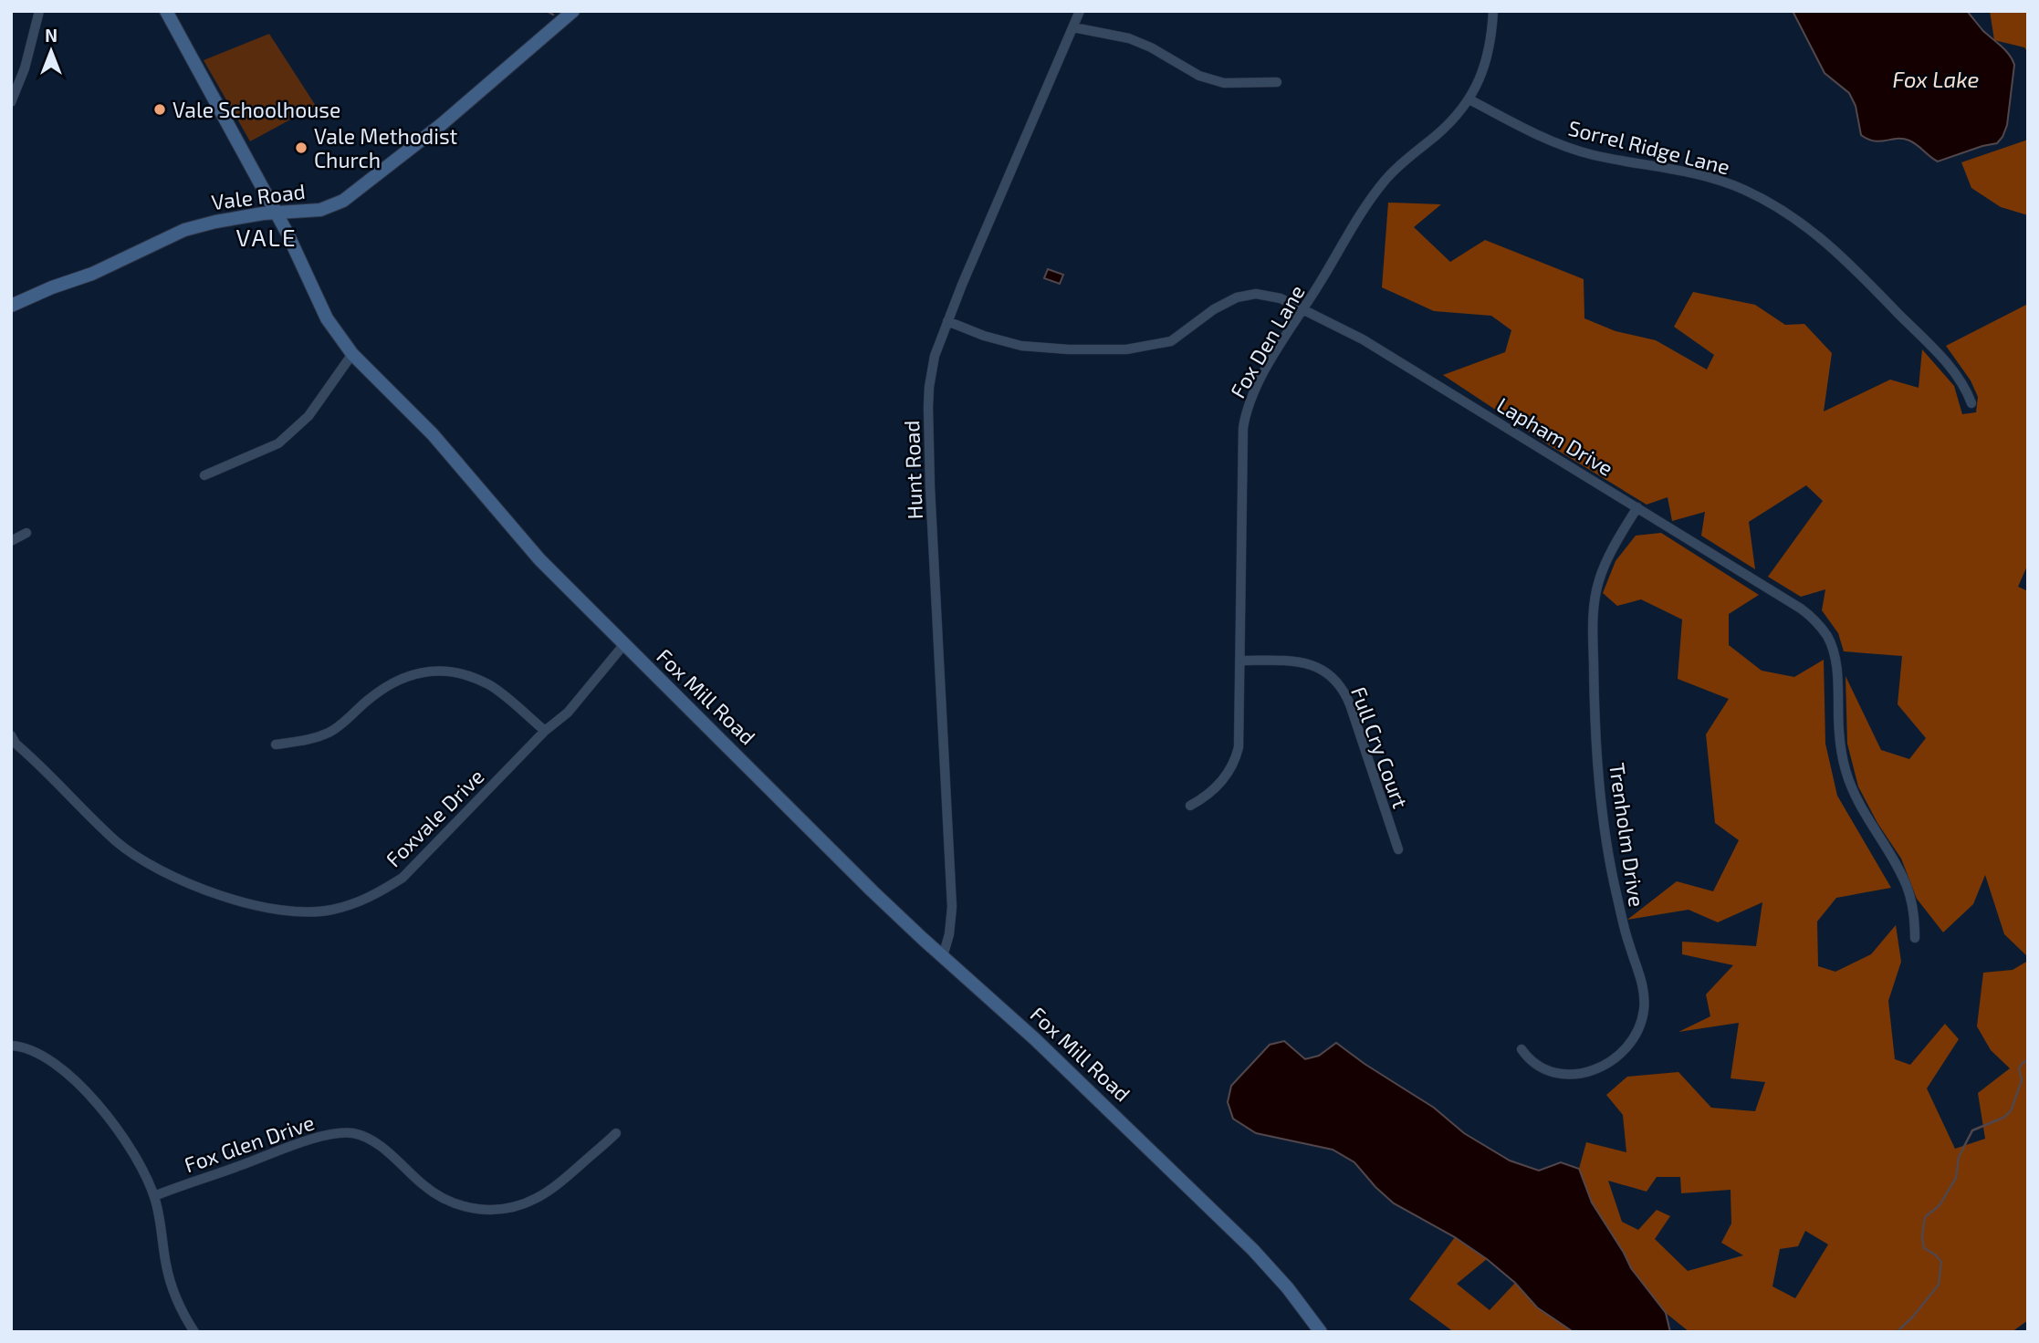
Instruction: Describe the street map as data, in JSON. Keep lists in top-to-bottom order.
{
  "streets": {
    "main road": ["Vale Road", "Fox Mill Road"],
    "street": [
      "Sorrel Ridge Lane",
      "Fox Den Lane",
      "Lapham Drive",
      "Hunt Road",
      "Full Cry Court",
      "Foxvale Drive",
      "Trenholm Drive",
      "Fox Glen Drive"
    ]
  },
  "crossings": [
    ["Sorrel Ridge Lane", "Fox Den Lane"],
    ["Vale Road", "Fox Mill Road"],
    ["Fox Den Lane", "Lapham Drive"],
    ["Fox Den Lane", "Full Cry Court"],
    ["Lapham Drive", "Hunt Road"],
    ["Lapham Drive", "Trenholm Drive"],
    ["Hunt Road", "Fox Mill Road"],
    ["Fox Mill Road", "Foxvale Drive"]
  ],
  "districts": ["VALE"],
  "water": ["Fox Lake"],
  "places": ["Vale Schoolhouse", "Vale Methodist Church"],
  "north": "top"
}
